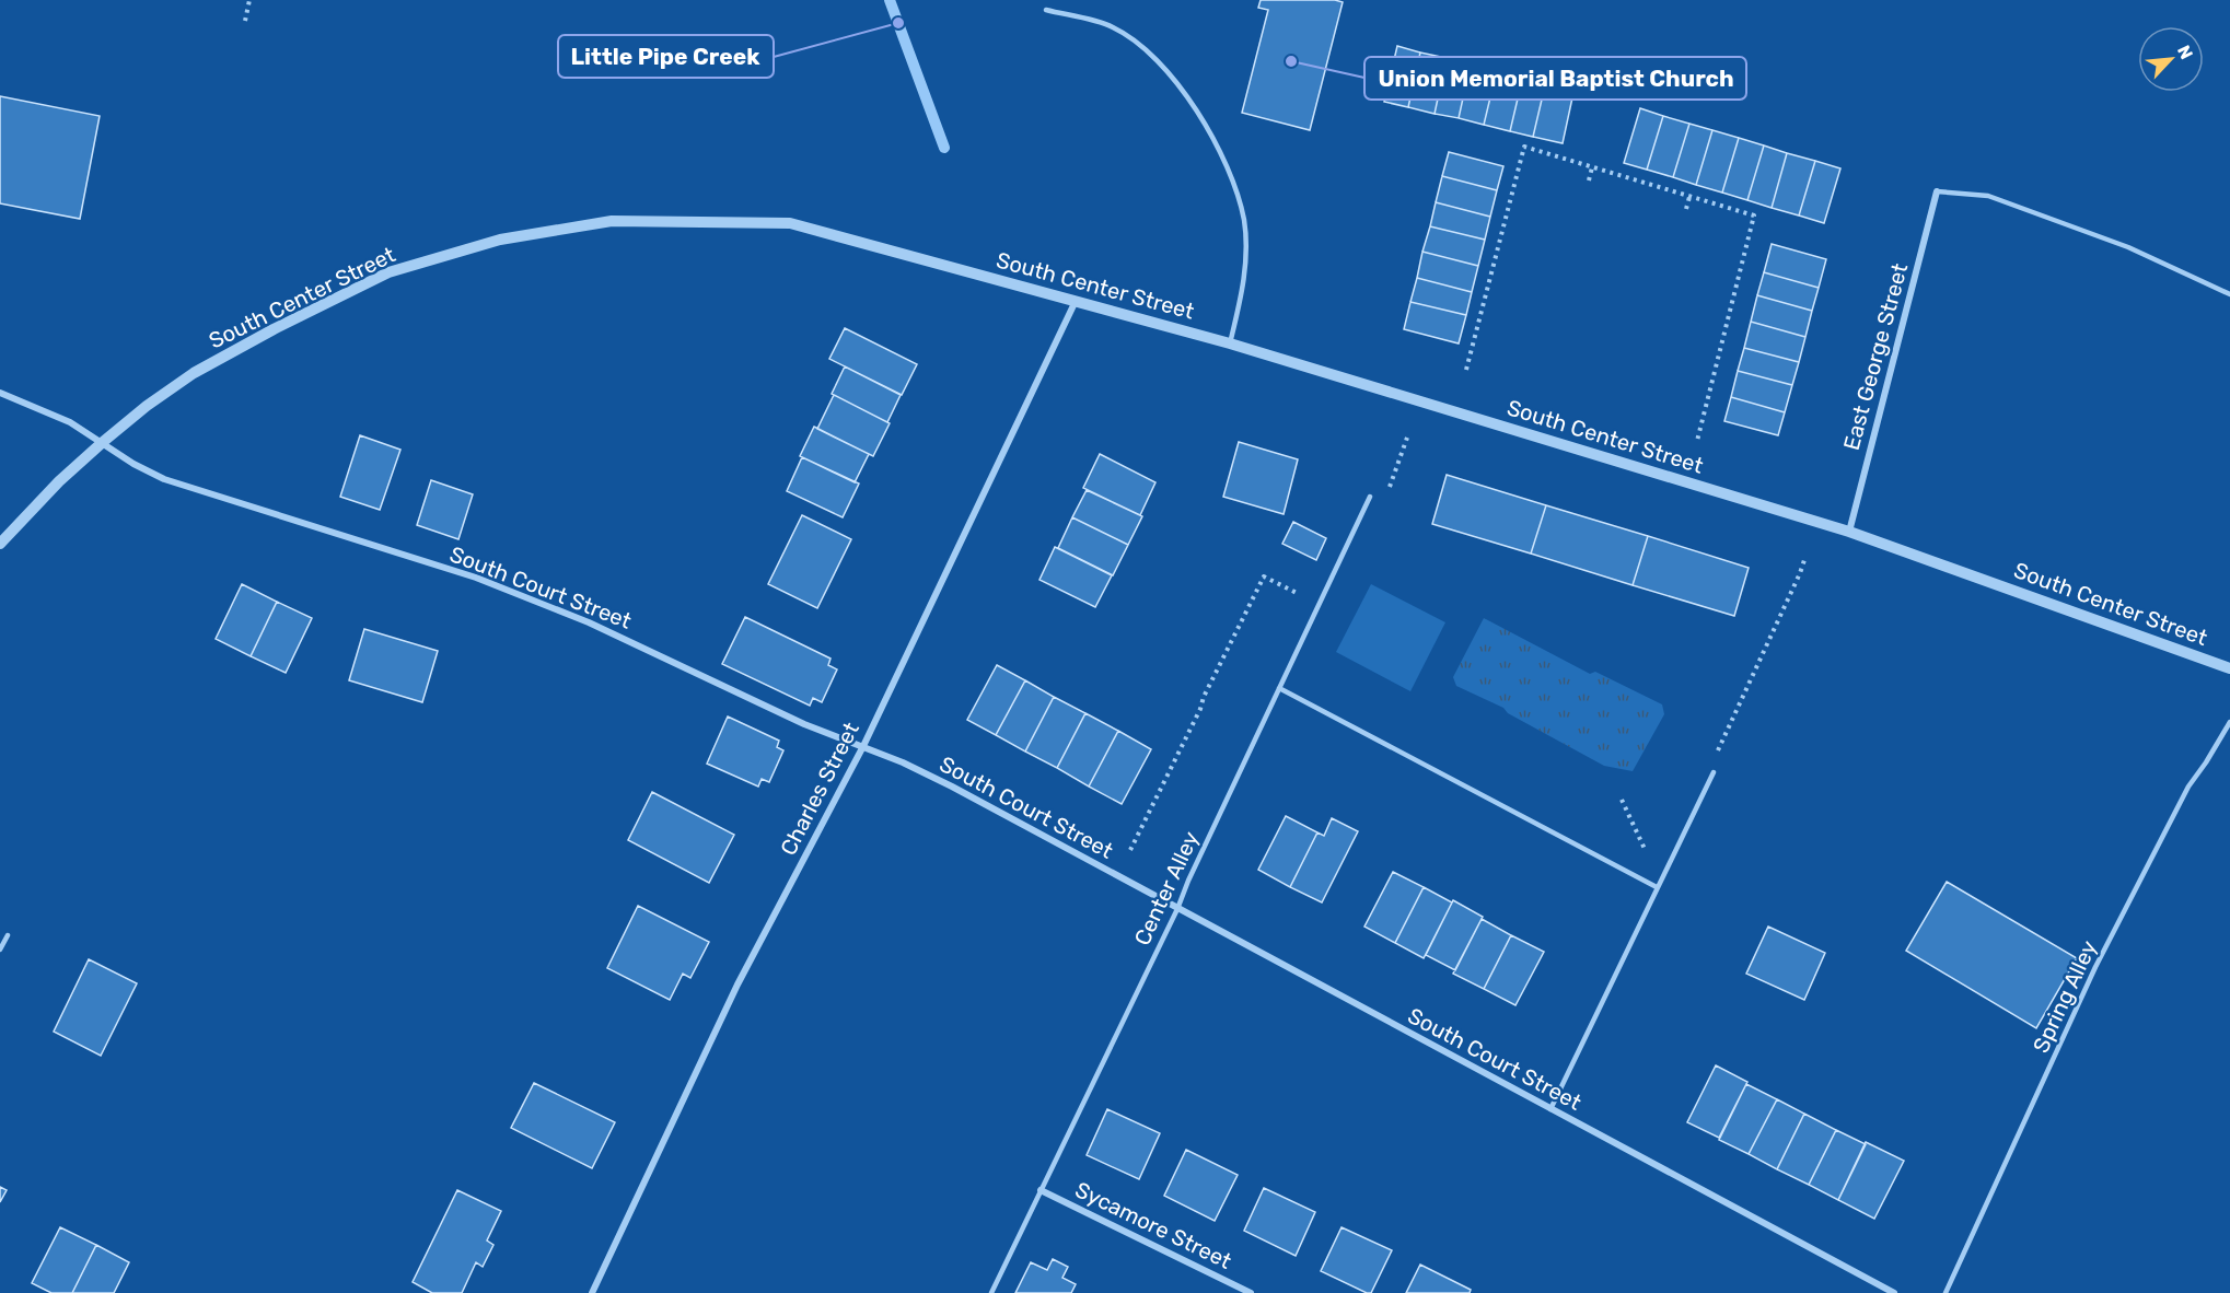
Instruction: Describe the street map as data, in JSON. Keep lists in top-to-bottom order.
{
  "streets": {
    "street": [
      "South Center Street",
      "East George Street",
      "South Court Street",
      "Charles Street",
      "Sycamore Street"
    ],
    "lane": ["Center Alley", "Spring Alley"]
  },
  "crossings": [
    ["South Center Street", "East George Street"],
    ["South Center Street", "South Court Street"],
    ["South Center Street", "Charles Street"],
    ["South Court Street", "Charles Street"],
    ["South Court Street", "Center Alley"],
    ["Center Alley", "Sycamore Street"]
  ],
  "places": ["Little Pipe Creek", "Union Memorial Baptist Church"],
  "north": "top right"
}
